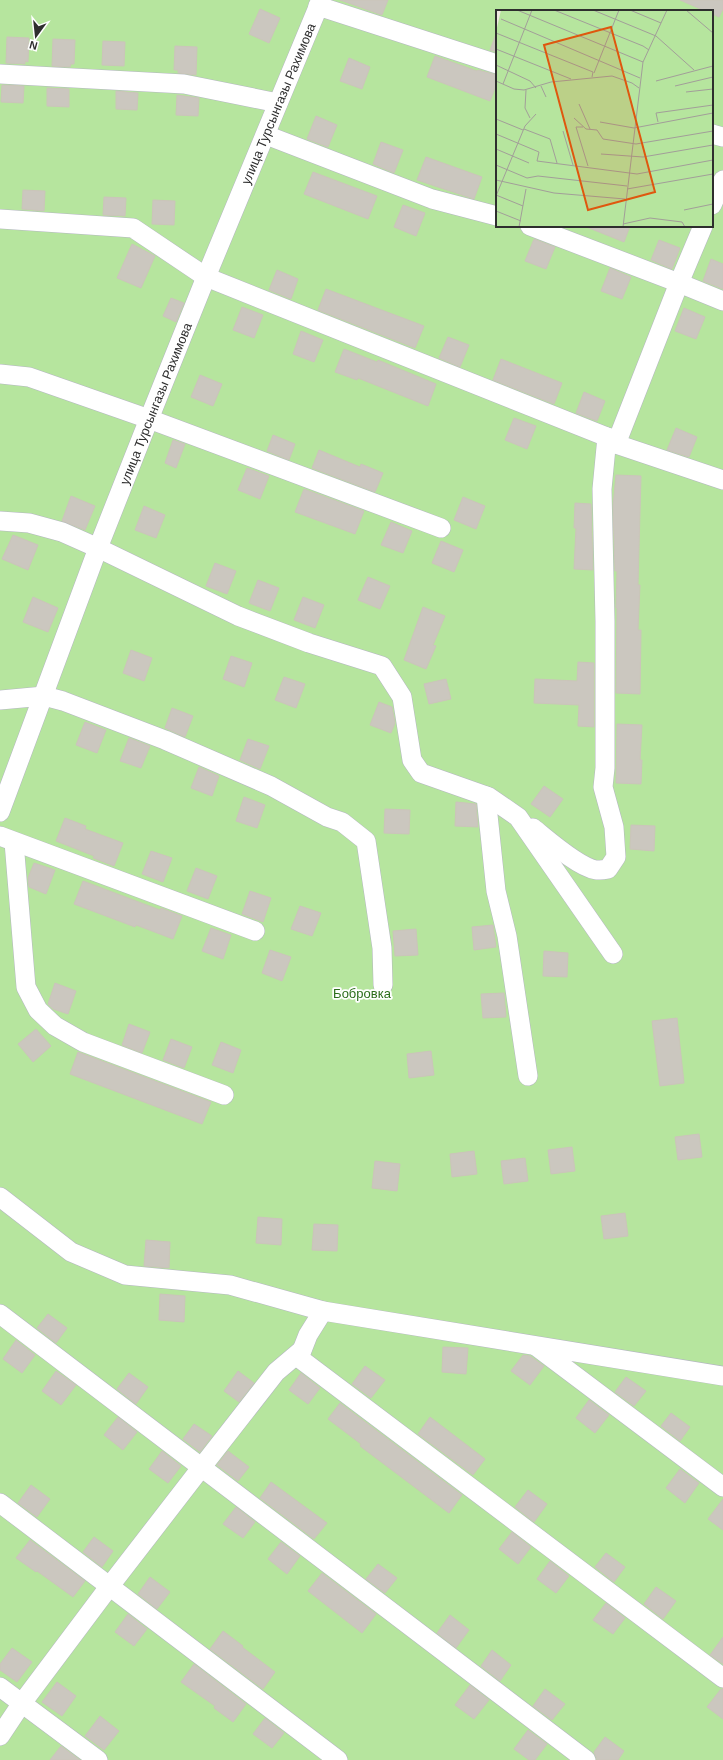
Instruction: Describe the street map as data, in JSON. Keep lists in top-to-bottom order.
{
  "streets": {
    "street": ["улица Турсынгазы Рахимова"]
  },
  "parks": ["Бобровка"],
  "north": "bottom"
}
